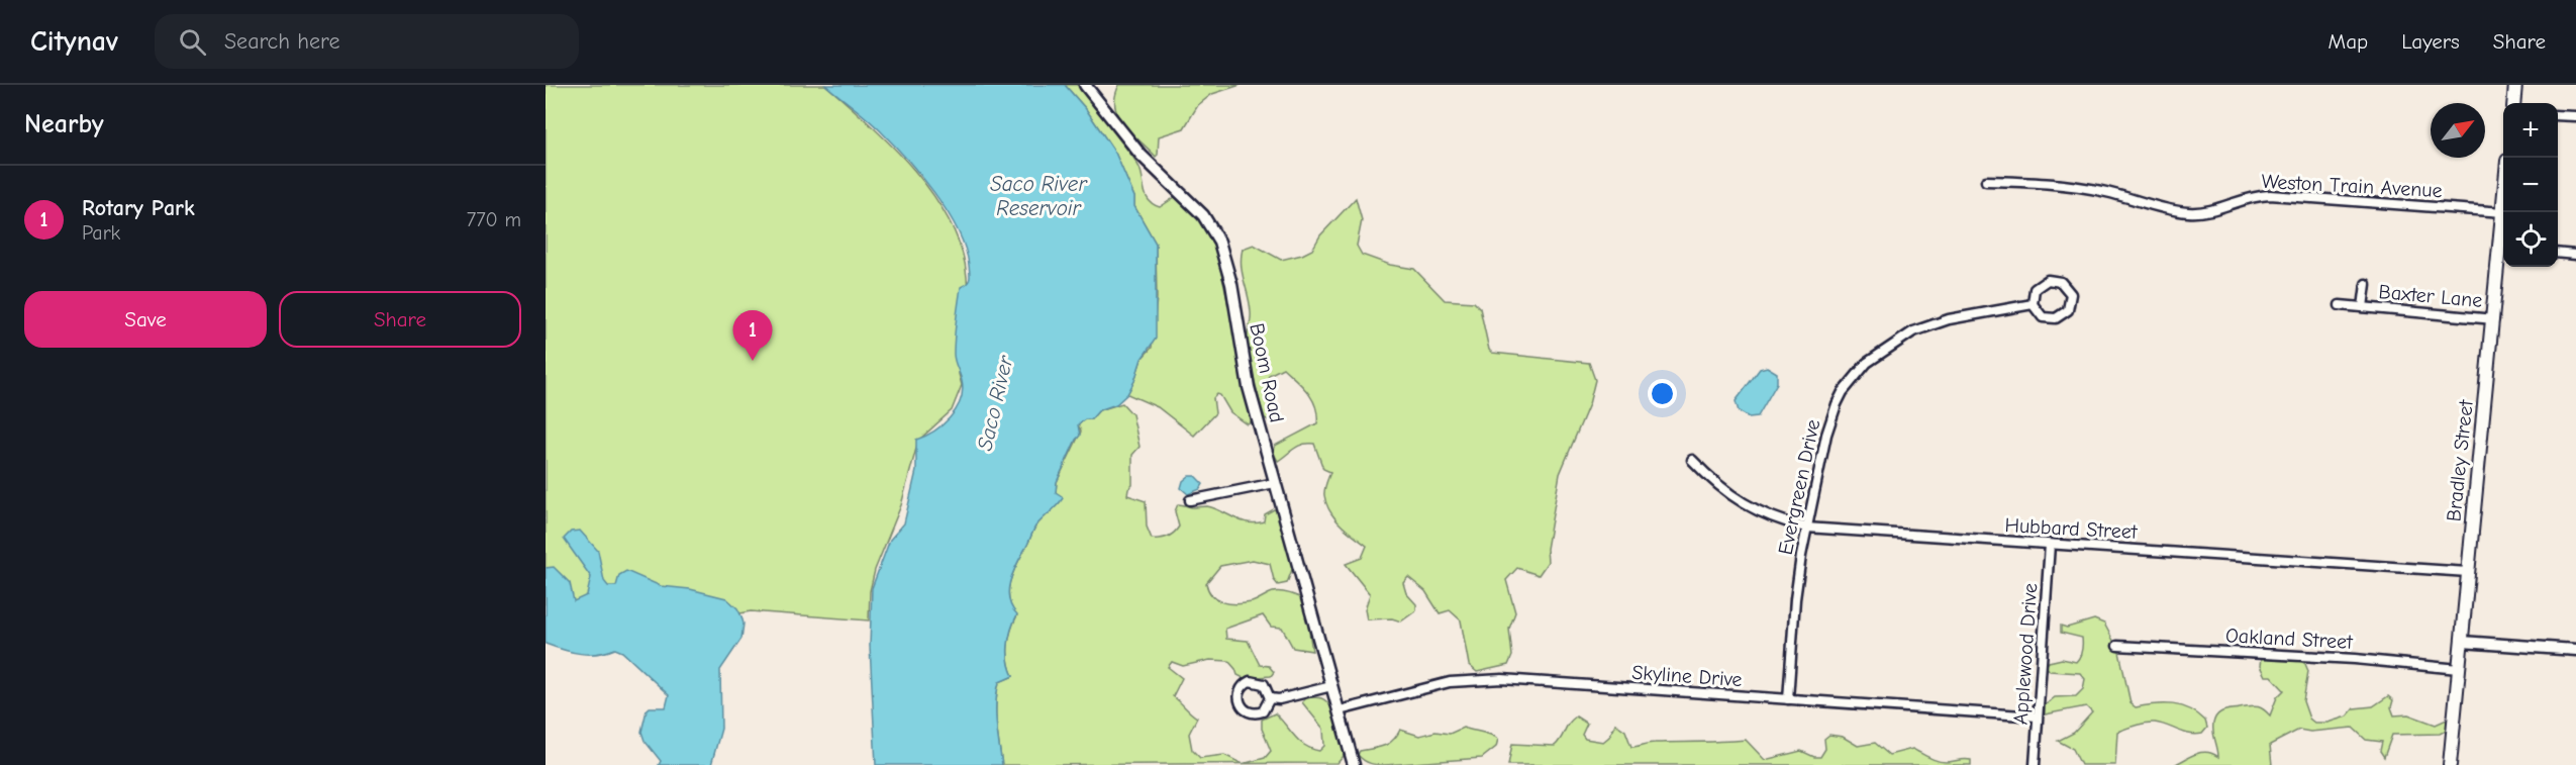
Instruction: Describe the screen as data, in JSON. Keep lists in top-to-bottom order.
{
  "streets": {
    "main road": ["Bradley Street"],
    "street": [
      "Weston Train Avenue",
      "Baxter Lane",
      "Boom Road",
      "Evergreen Drive",
      "Hubbard Street",
      "Oakland Street",
      "Applewood Drive",
      "Skyline Drive"
    ]
  },
  "crossings": [
    ["Baxter Lane", "Bradley Street"],
    ["Boom Road", "Skyline Drive"],
    ["Bradley Street", "Hubbard Street"],
    ["Bradley Street", "Oakland Street"],
    ["Evergreen Drive", "Hubbard Street"],
    ["Evergreen Drive", "Skyline Drive"],
    ["Hubbard Street", "Applewood Drive"],
    ["Applewood Drive", "Skyline Drive"]
  ],
  "water": ["Saco River Reservoir", "Saco River"],
  "north": "top right",
  "page": {
    "header": "Citynav",
    "search": "Search here",
    "nav": ["Map", "Layers", "Share"],
    "heading": "Nearby",
    "map_buttons": ["+", "−"],
    "list": [
      {
        "mark": "1",
        "name": "Rotary Park",
        "note": "Park",
        "value": "770 m"
      }
    ],
    "buttons": ["Save", "Share"],
    "pins": "1"
  }
}
